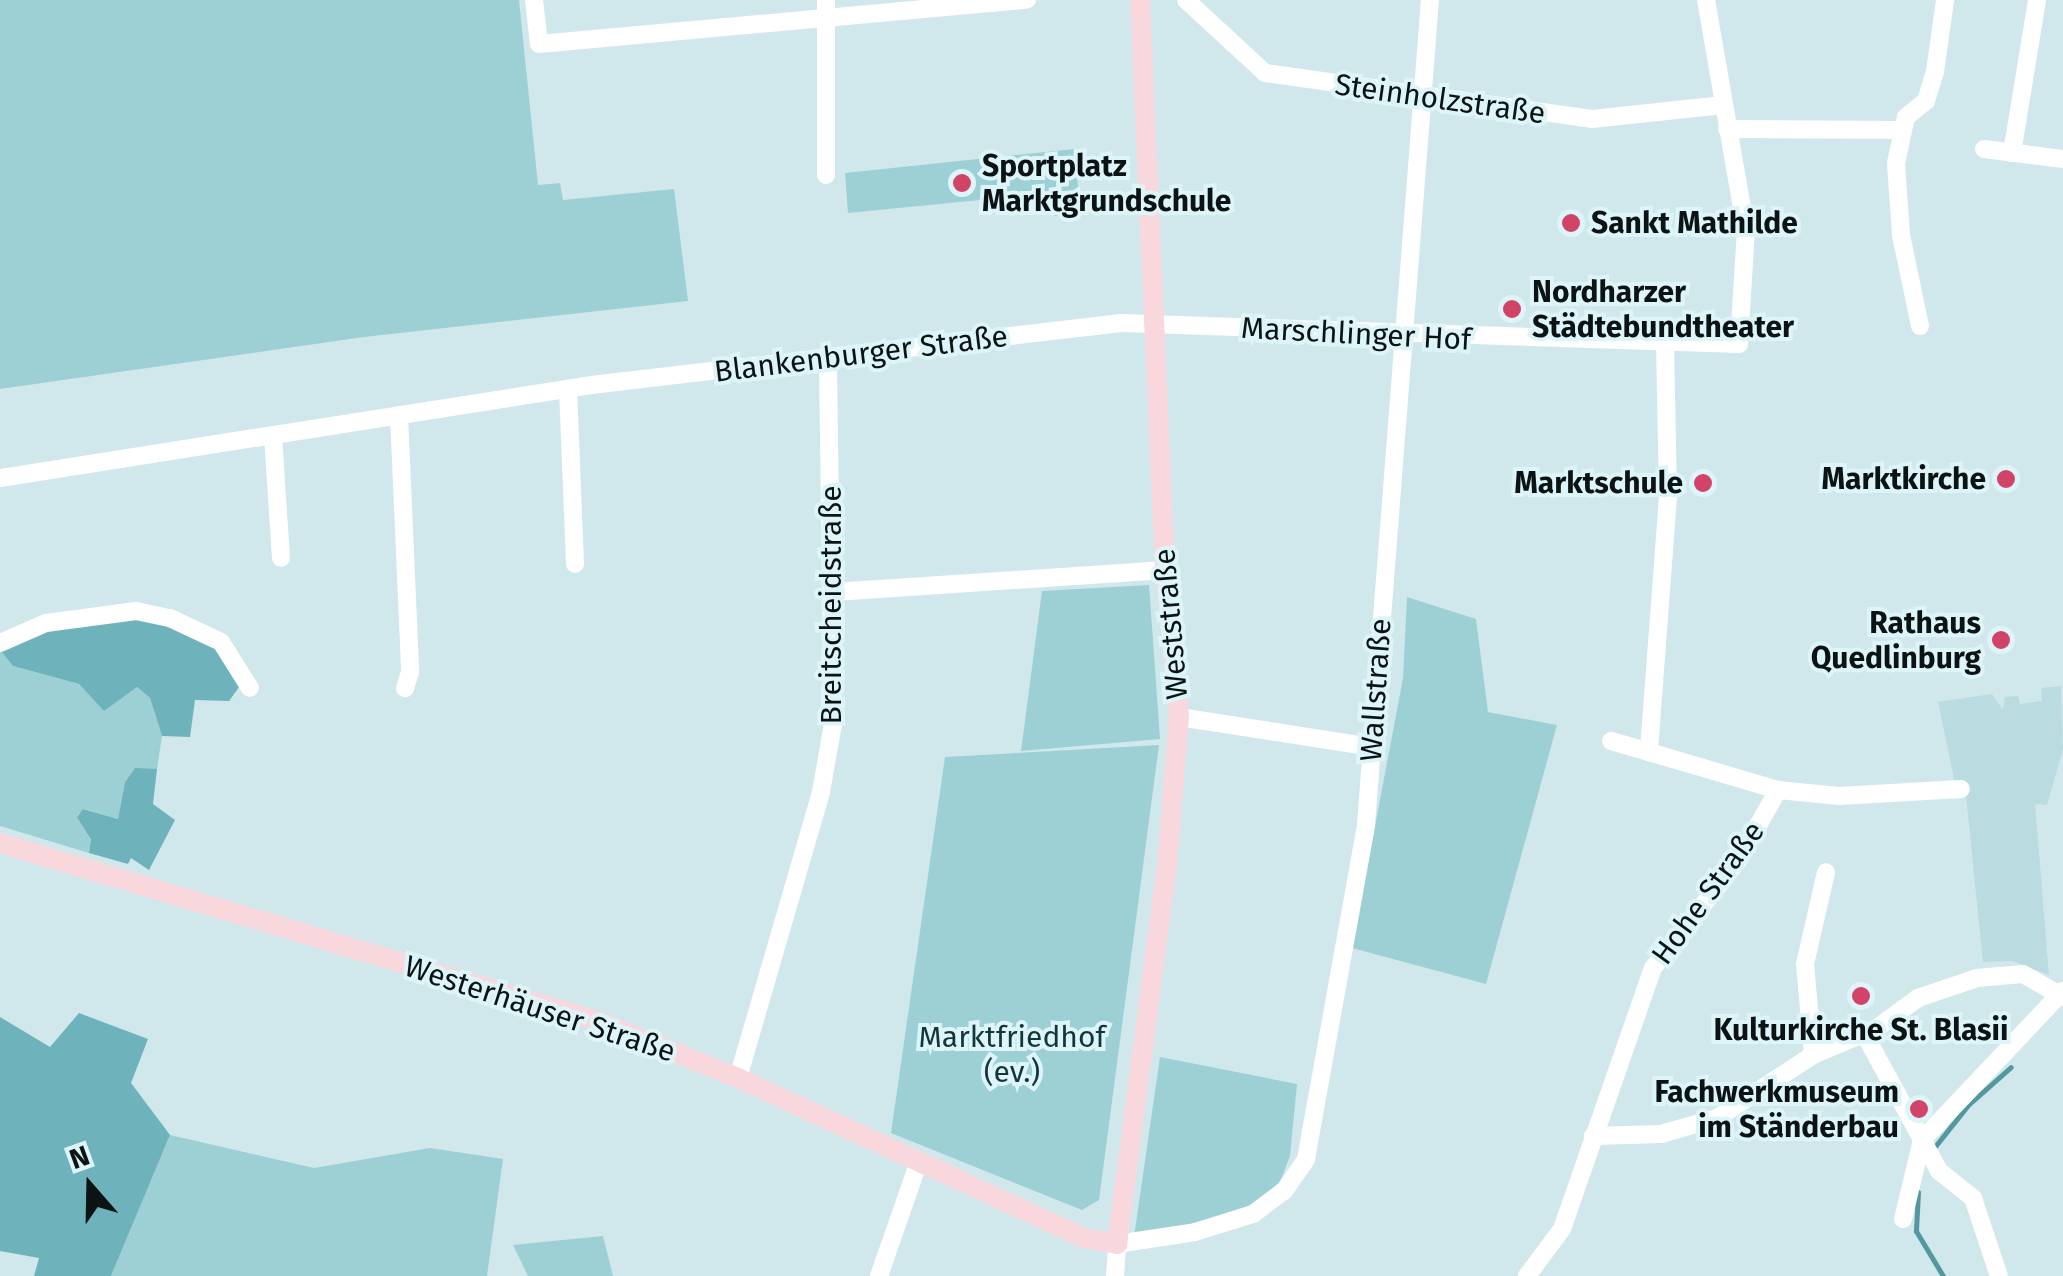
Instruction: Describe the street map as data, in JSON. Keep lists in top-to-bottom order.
{
  "streets": {
    "main road": ["Weststraße", "Westerhäuser Straße"],
    "street": [
      "Steinholzstraße",
      "Marschlinger Hof",
      "Blankenburger Straße",
      "Breitscheidstraße",
      "Wallstraße",
      "Hohe Straße"
    ]
  },
  "crossings": [
    ["Steinholzstraße", "Wallstraße"],
    ["Marschlinger Hof", "Blankenburger Straße"],
    ["Marschlinger Hof", "Weststraße"],
    ["Marschlinger Hof", "Wallstraße"],
    ["Blankenburger Straße", "Breitscheidstraße"],
    ["Blankenburger Straße", "Weststraße"],
    ["Breitscheidstraße", "Westerhäuser Straße"],
    ["Weststraße", "Wallstraße"],
    ["Weststraße", "Westerhäuser Straße"],
    ["Wallstraße", "Westerhäuser Straße"]
  ],
  "parks": ["Marktfriedhof (ev.)"],
  "places": [
    "Sportplatz Marktgrundschule",
    "Sankt Mathilde",
    "Nordharzer Städtebundtheater",
    "Marktkirche",
    "Marktschule",
    "Rathaus Quedlinburg",
    "Kulturkirche St. Blasii",
    "Fachwerkmuseum im Ständerbau"
  ],
  "north": "top"
}
